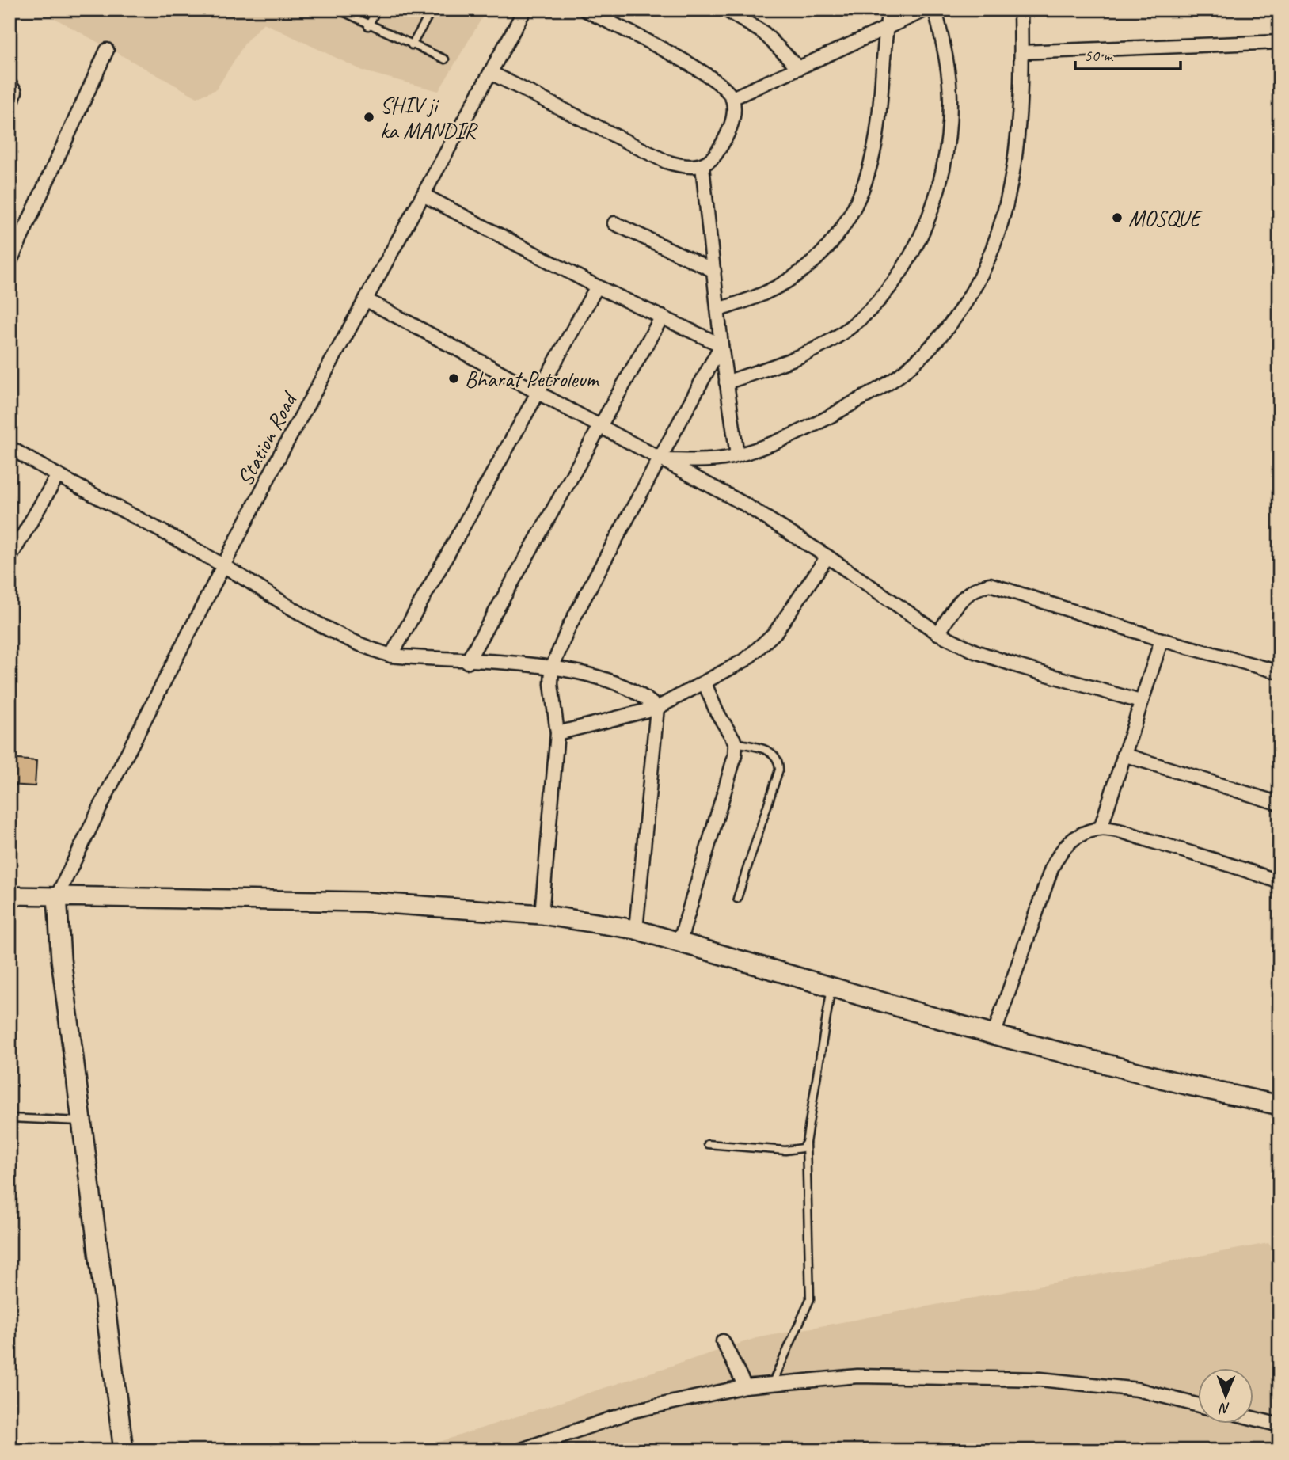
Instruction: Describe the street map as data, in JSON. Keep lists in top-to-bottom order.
{
  "streets": {
    "street": ["Station Road"]
  },
  "places": ["SHIV ji ka MANDIR", "MOSQUE", "Bharat Petroleum"],
  "scale_bar": "50 m",
  "north": "bottom"
}
